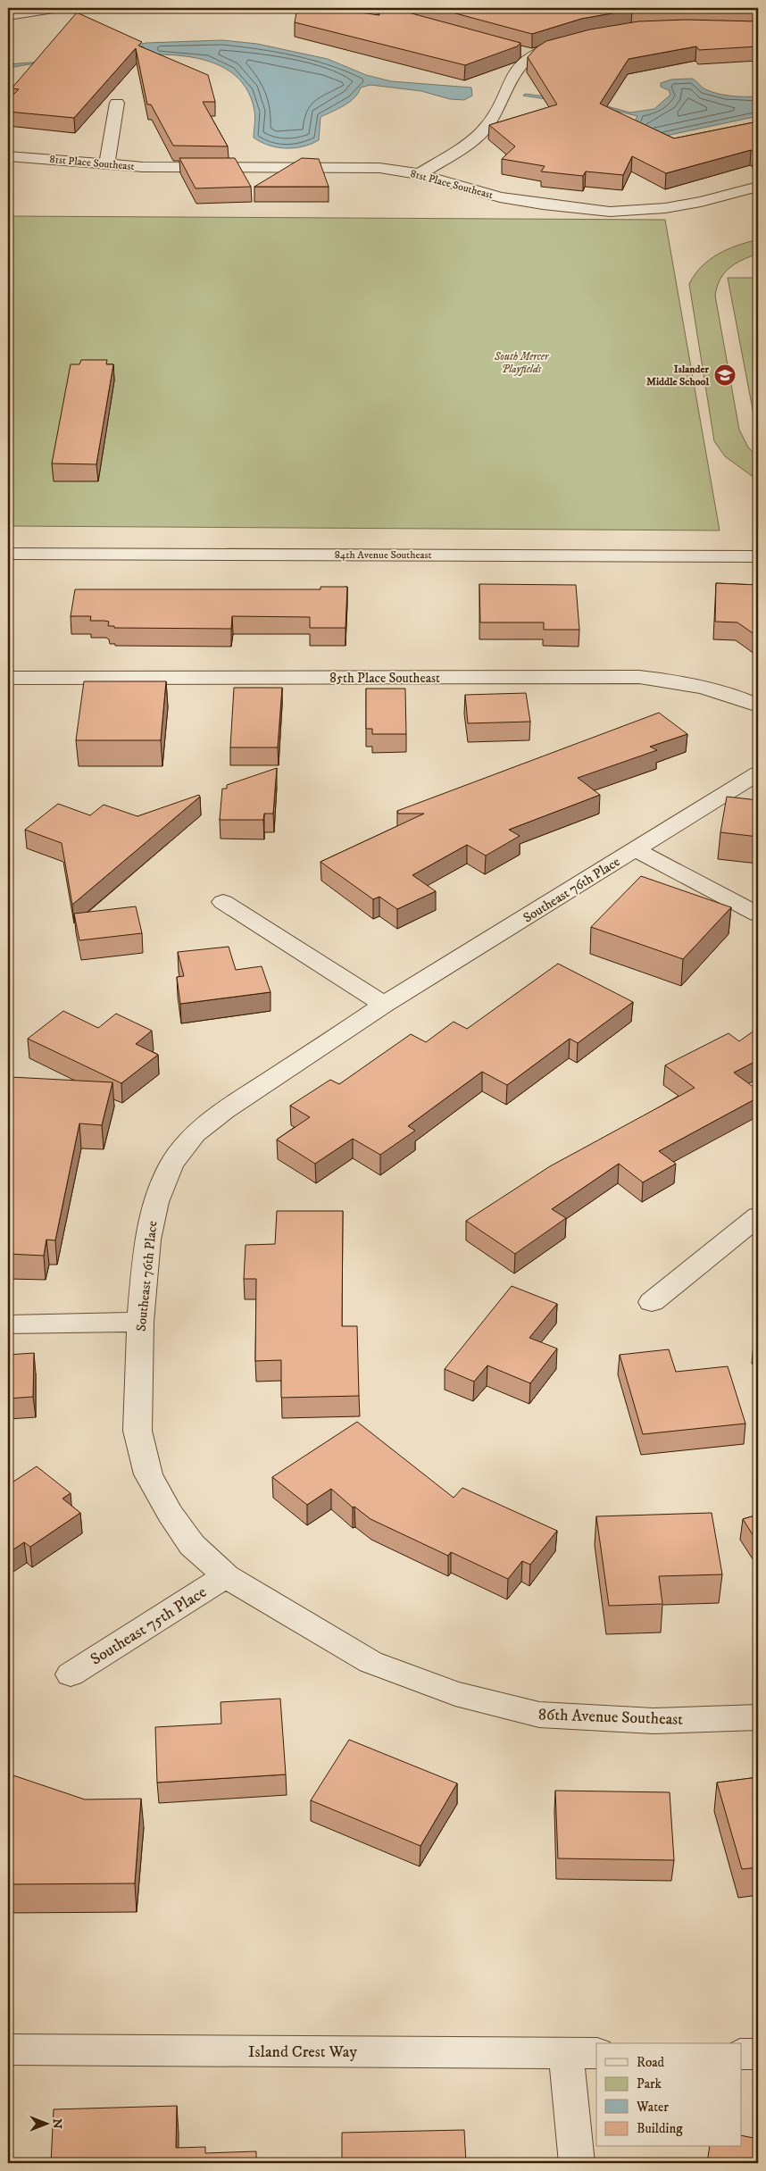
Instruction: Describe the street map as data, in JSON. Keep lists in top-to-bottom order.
{
  "streets": {
    "street": [
      "81st Place Southeast",
      "84th Avenue Southeast",
      "85th Place Southeast",
      "Southeast 76th Place",
      "Southeast 75th Place",
      "86th Avenue Southeast",
      "Island Crest Way"
    ]
  },
  "crossings": [
    ["Southeast 76th Place", "Southeast 75th Place"],
    ["Southeast 76th Place", "86th Avenue Southeast"],
    ["Southeast 75th Place", "86th Avenue Southeast"]
  ],
  "parks": ["South Mercer Playfields"],
  "places": {
    "school or university": ["Islander Middle School"]
  },
  "legend": [
    "Road",
    "Park",
    "Water",
    "Building"
  ],
  "north": "right"
}
